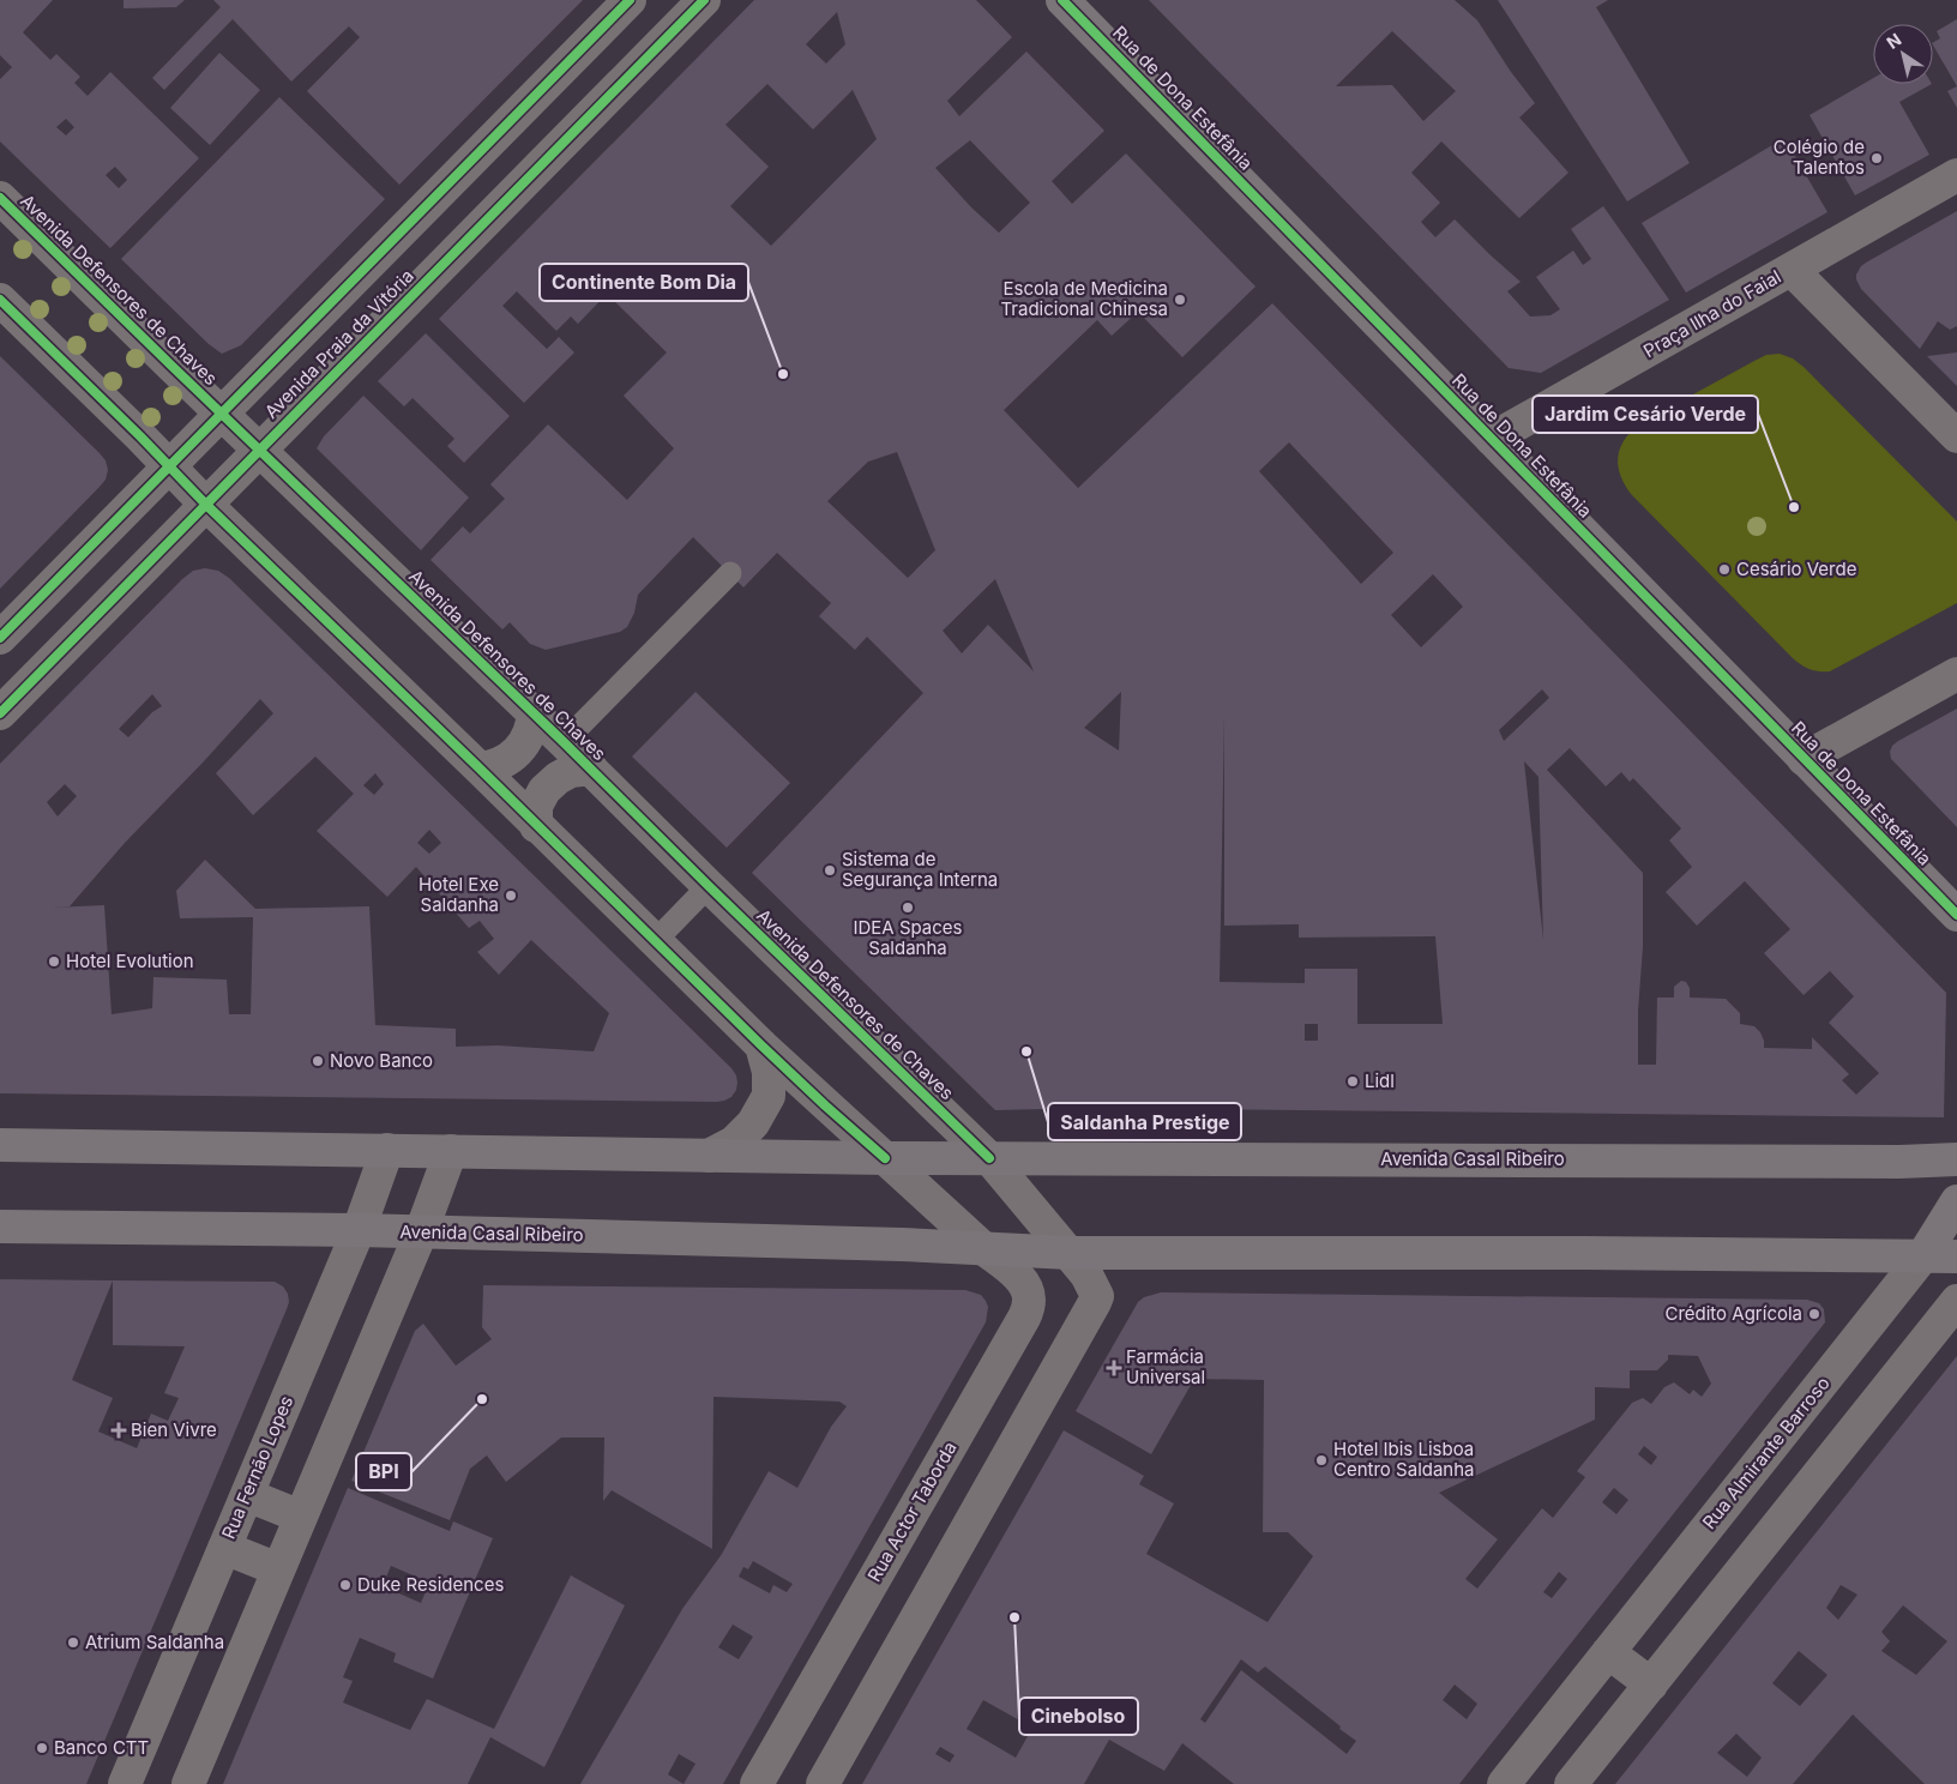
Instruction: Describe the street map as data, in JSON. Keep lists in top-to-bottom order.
{
  "streets": {
    "street": [
      "Rua de Dona Estefânia",
      "Avenida Defensores de Chaves",
      "Praça Ilha do Faial",
      "Avenida Praia da Vitória",
      "Avenida Casal Ribeiro",
      "Rua Almirante Barroso",
      "Rua Fernão Lopes",
      "Rua Actor Taborda"
    ]
  },
  "crossings": [
    ["Rua de Dona Estefânia", "Praça Ilha do Faial"],
    ["Avenida Defensores de Chaves", "Avenida Praia da Vitória"],
    ["Avenida Defensores de Chaves", "Avenida Casal Ribeiro"],
    ["Avenida Casal Ribeiro", "Rua Almirante Barroso"],
    ["Avenida Casal Ribeiro", "Rua Fernão Lopes"],
    ["Avenida Casal Ribeiro", "Rua Actor Taborda"]
  ],
  "places": {
    "other": [
      "Colégio de Talentos",
      "Escola de Medicina Tradicional Chinesa",
      "Continente Bom Dia",
      "Jardim Cesário Verde",
      "Cesário Verde",
      "Sistema de Segurança Interna",
      "Hotel Exe Saldanha",
      "IDEA Spaces Saldanha",
      "Hotel Evolution",
      "Saldanha Prestige",
      "Novo Banco",
      "Lidl",
      "Crédito Agrícola",
      "BPI",
      "Hotel Ibis Lisboa Centro Saldanha",
      "Duke Residences",
      "Cinebolso",
      "Atrium Saldanha",
      "Banco CTT"
    ],
    "health": ["Farmácia Universal", "Bien Vivre"]
  },
  "north": "top left"
}
